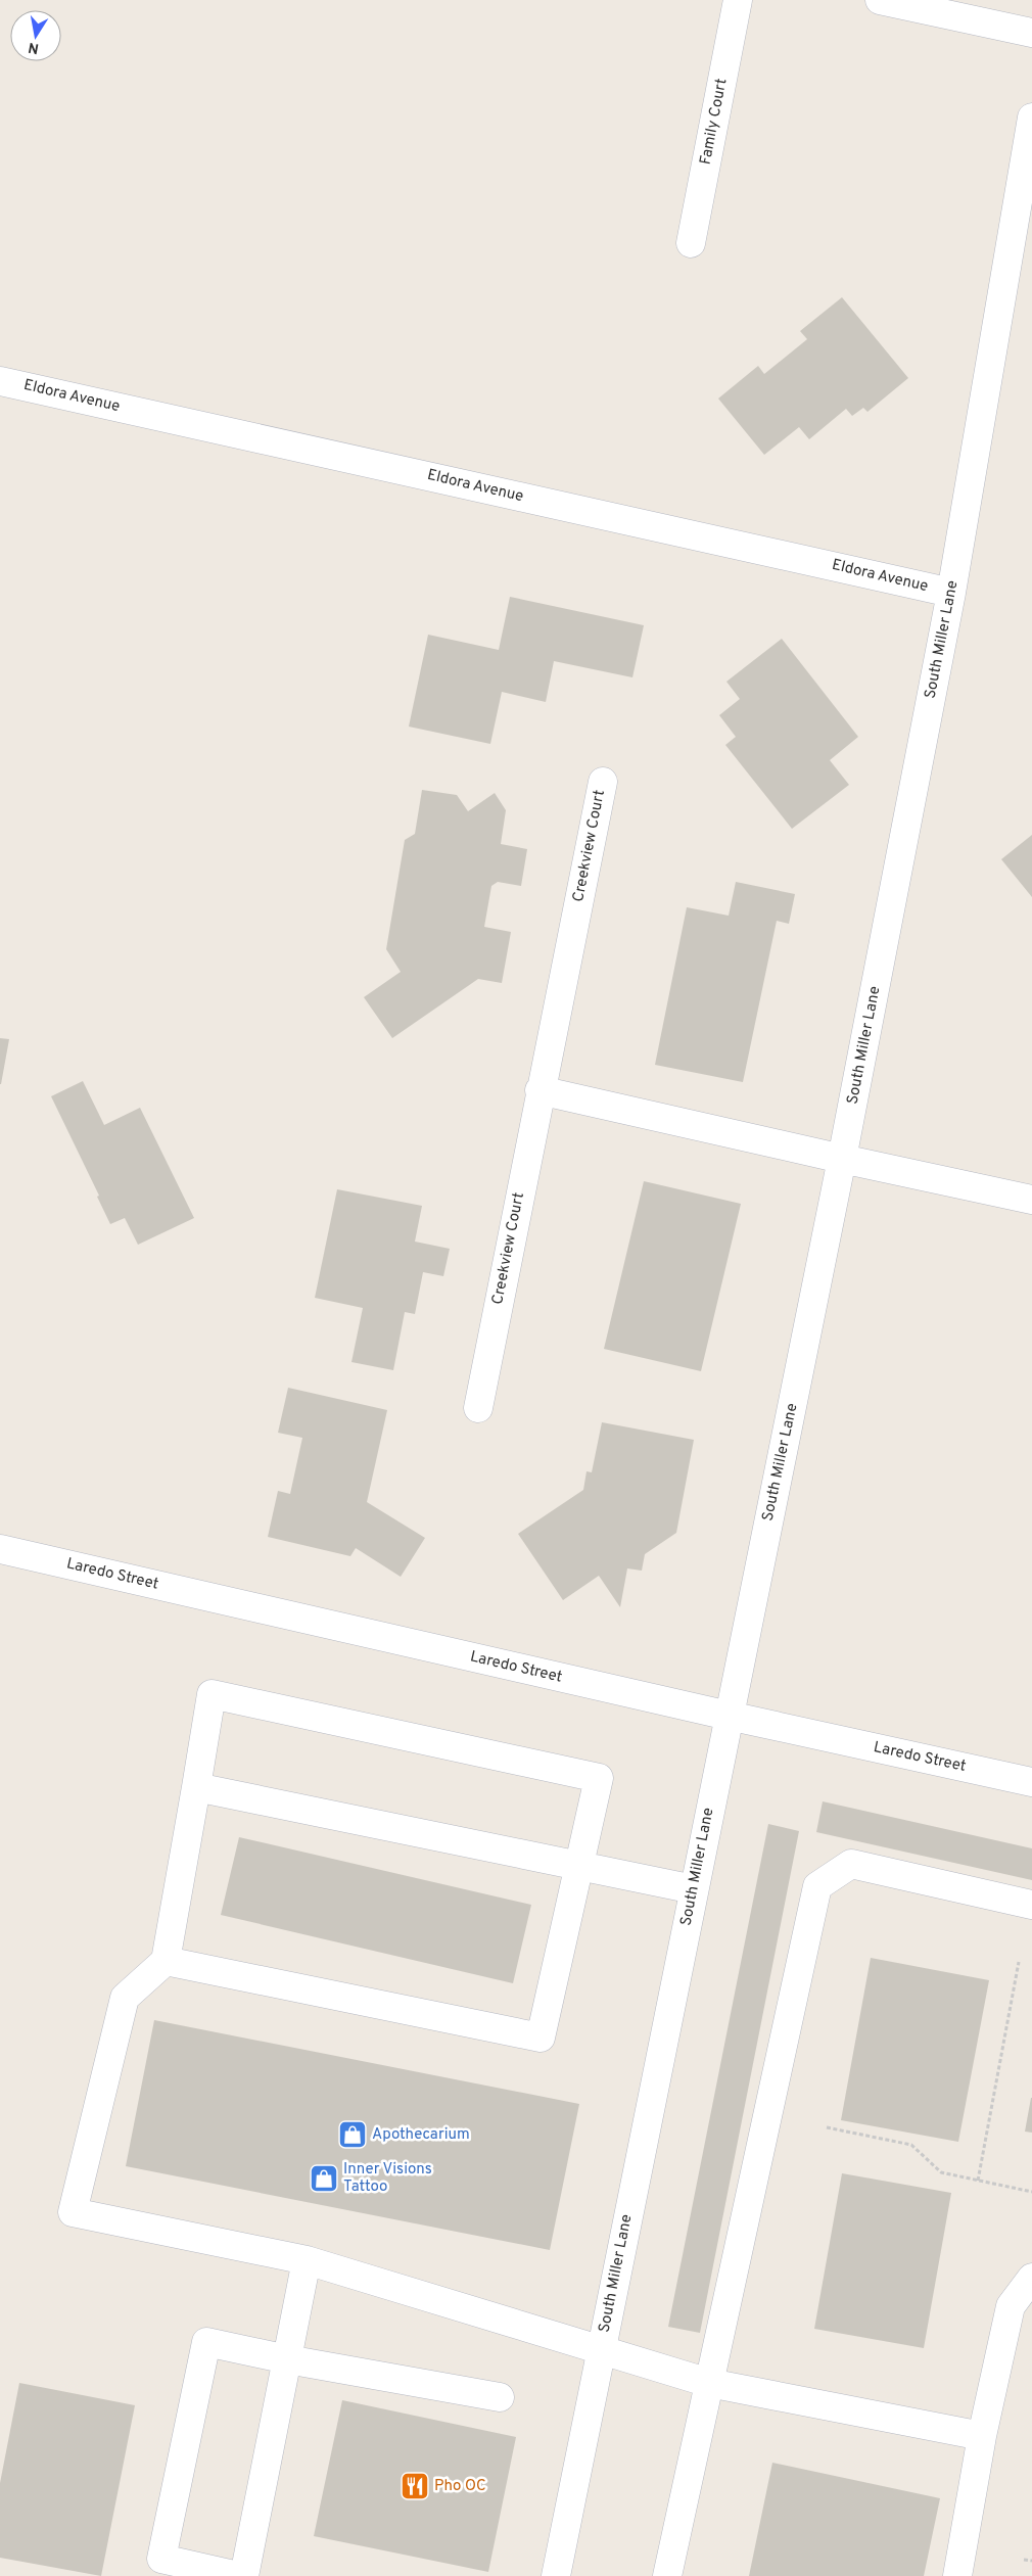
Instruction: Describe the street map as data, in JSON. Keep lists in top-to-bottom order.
{
  "streets": {
    "street": [
      "Family Court",
      "Eldora Avenue",
      "South Miller Lane",
      "Creekview Court",
      "Laredo Street"
    ]
  },
  "crossings": [
    ["Eldora Avenue", "South Miller Lane"],
    ["South Miller Lane", "Laredo Street"]
  ],
  "places": {
    "shop": ["Apothecarium", "Inner Visions Tattoo"],
    "restaurant": ["Pho OC"]
  },
  "north": "bottom"
}
